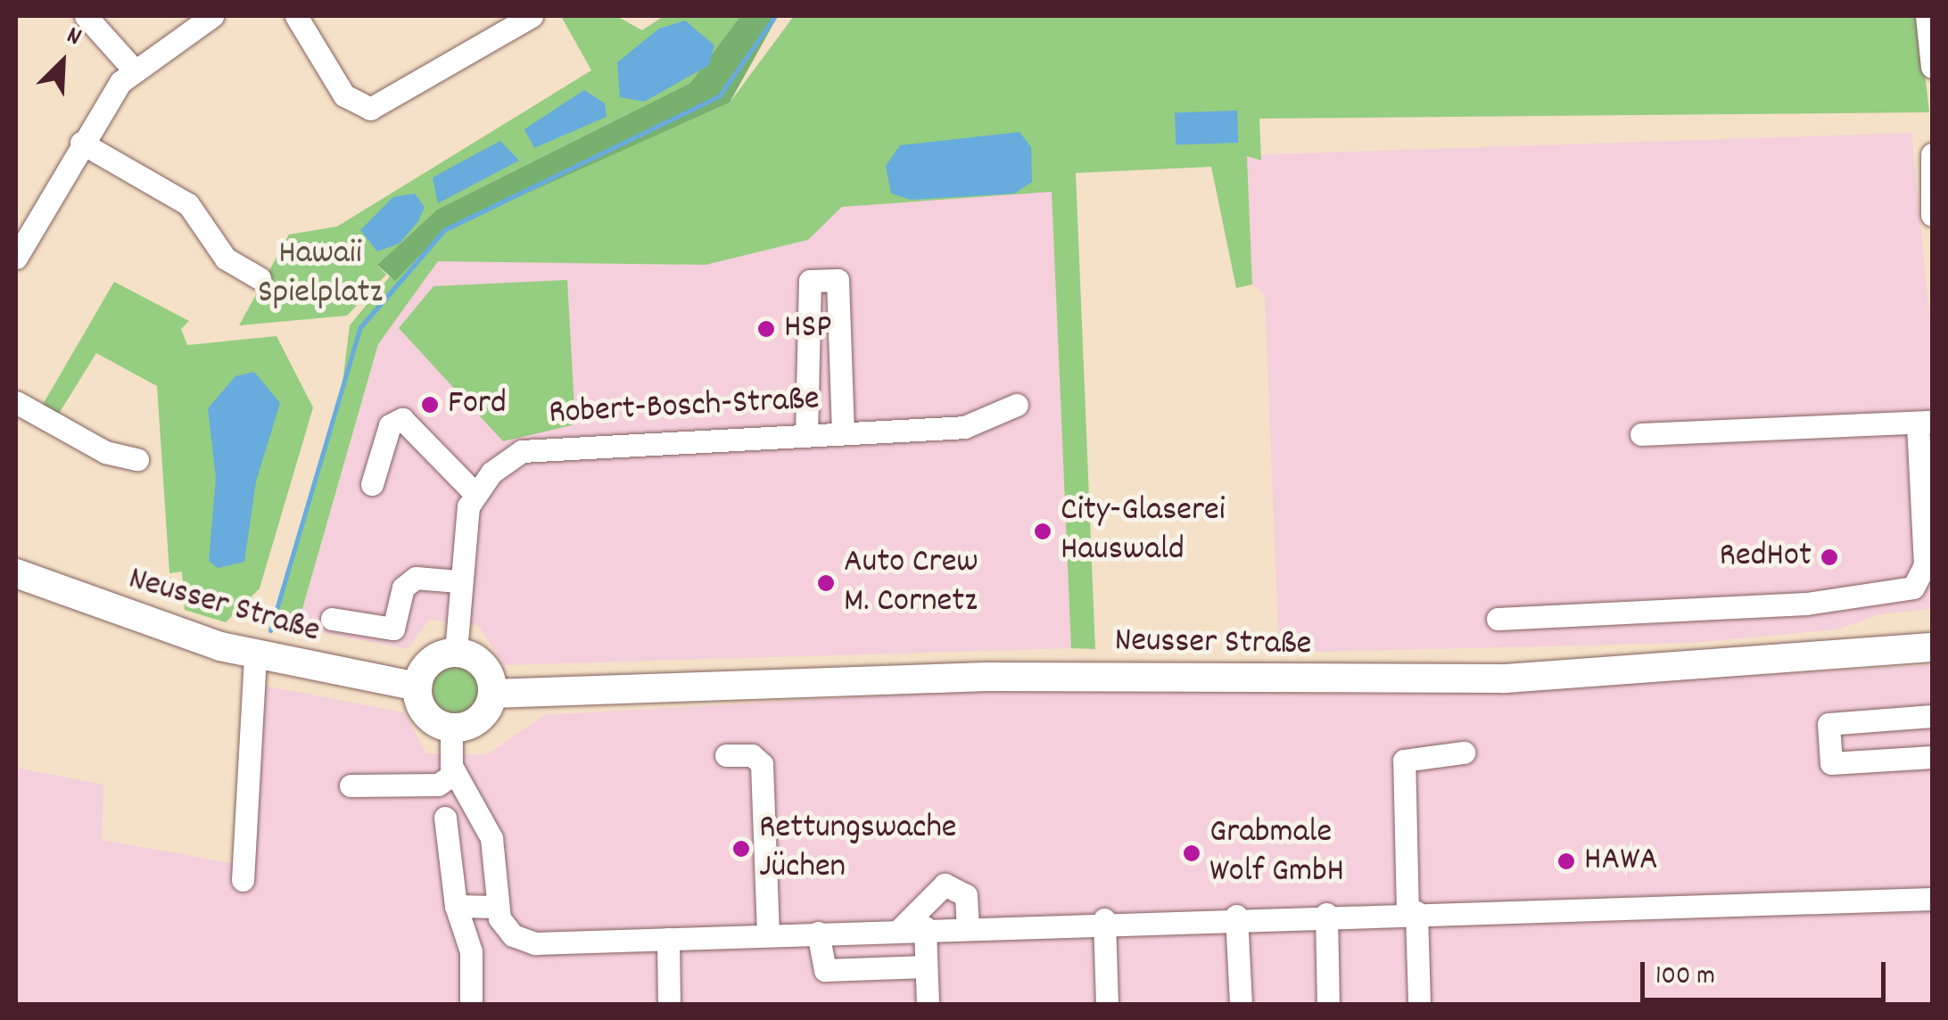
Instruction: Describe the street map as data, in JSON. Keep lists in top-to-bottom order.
{
  "streets": {
    "main road": ["Neusser Straße"],
    "street": ["Robert-Bosch-Straße"]
  },
  "parks": ["Hawaii Spielplatz"],
  "places": [
    "HSP",
    "Ford",
    "City-Glaserei Hauswald",
    "RedHot",
    "Auto Crew M. Cornetz",
    "Rettungswache Jüchen",
    "Grabmale Wolf GmbH",
    "HAWA"
  ],
  "scale_bar": "100 m",
  "north": "top right"
}
